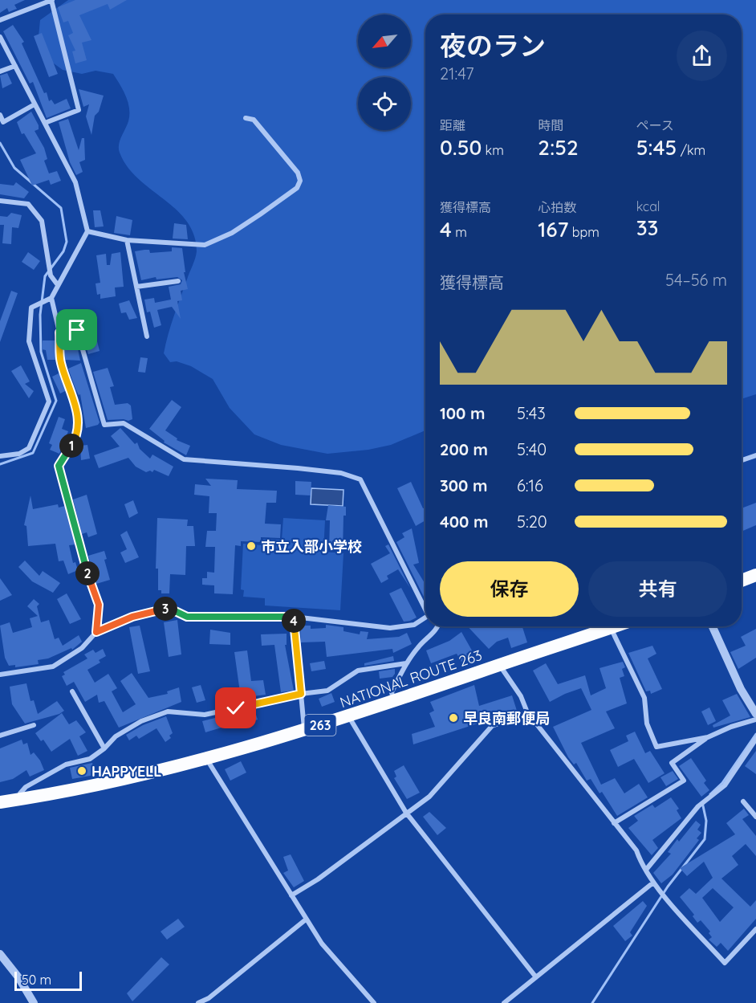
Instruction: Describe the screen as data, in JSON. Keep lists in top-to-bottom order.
{
  "streets": {
    "highway": ["NATIONAL ROUTE 263", "263"]
  },
  "places": ["市立入部小学校", "早良南郵便局", "HAPPYELL"],
  "scale_bar": "50 m",
  "north": "bottom left",
  "page": {
    "heading": ["夜のラン", "21:47"],
    "stats": [
      ["距離", "0.50 km"],
      ["時間", "2:52"],
      ["ペース", "5:45 /km"],
      ["獲得標高", "4 m"],
      ["心拍数", "167 bpm"],
      ["kcal", "33"]
    ],
    "chart": ["獲得標高", "54–56 m"],
    "list": [
      {
        "name": "100 m",
        "note": "5:43"
      },
      {
        "name": "200 m",
        "note": "5:40"
      },
      {
        "name": "300 m",
        "note": "6:16"
      },
      {
        "name": "400 m",
        "note": "5:20"
      }
    ],
    "pins": [
      "1",
      "2",
      "3",
      "4"
    ],
    "buttons": ["保存", "共有"],
    "scale": "50 m"
  }
}
